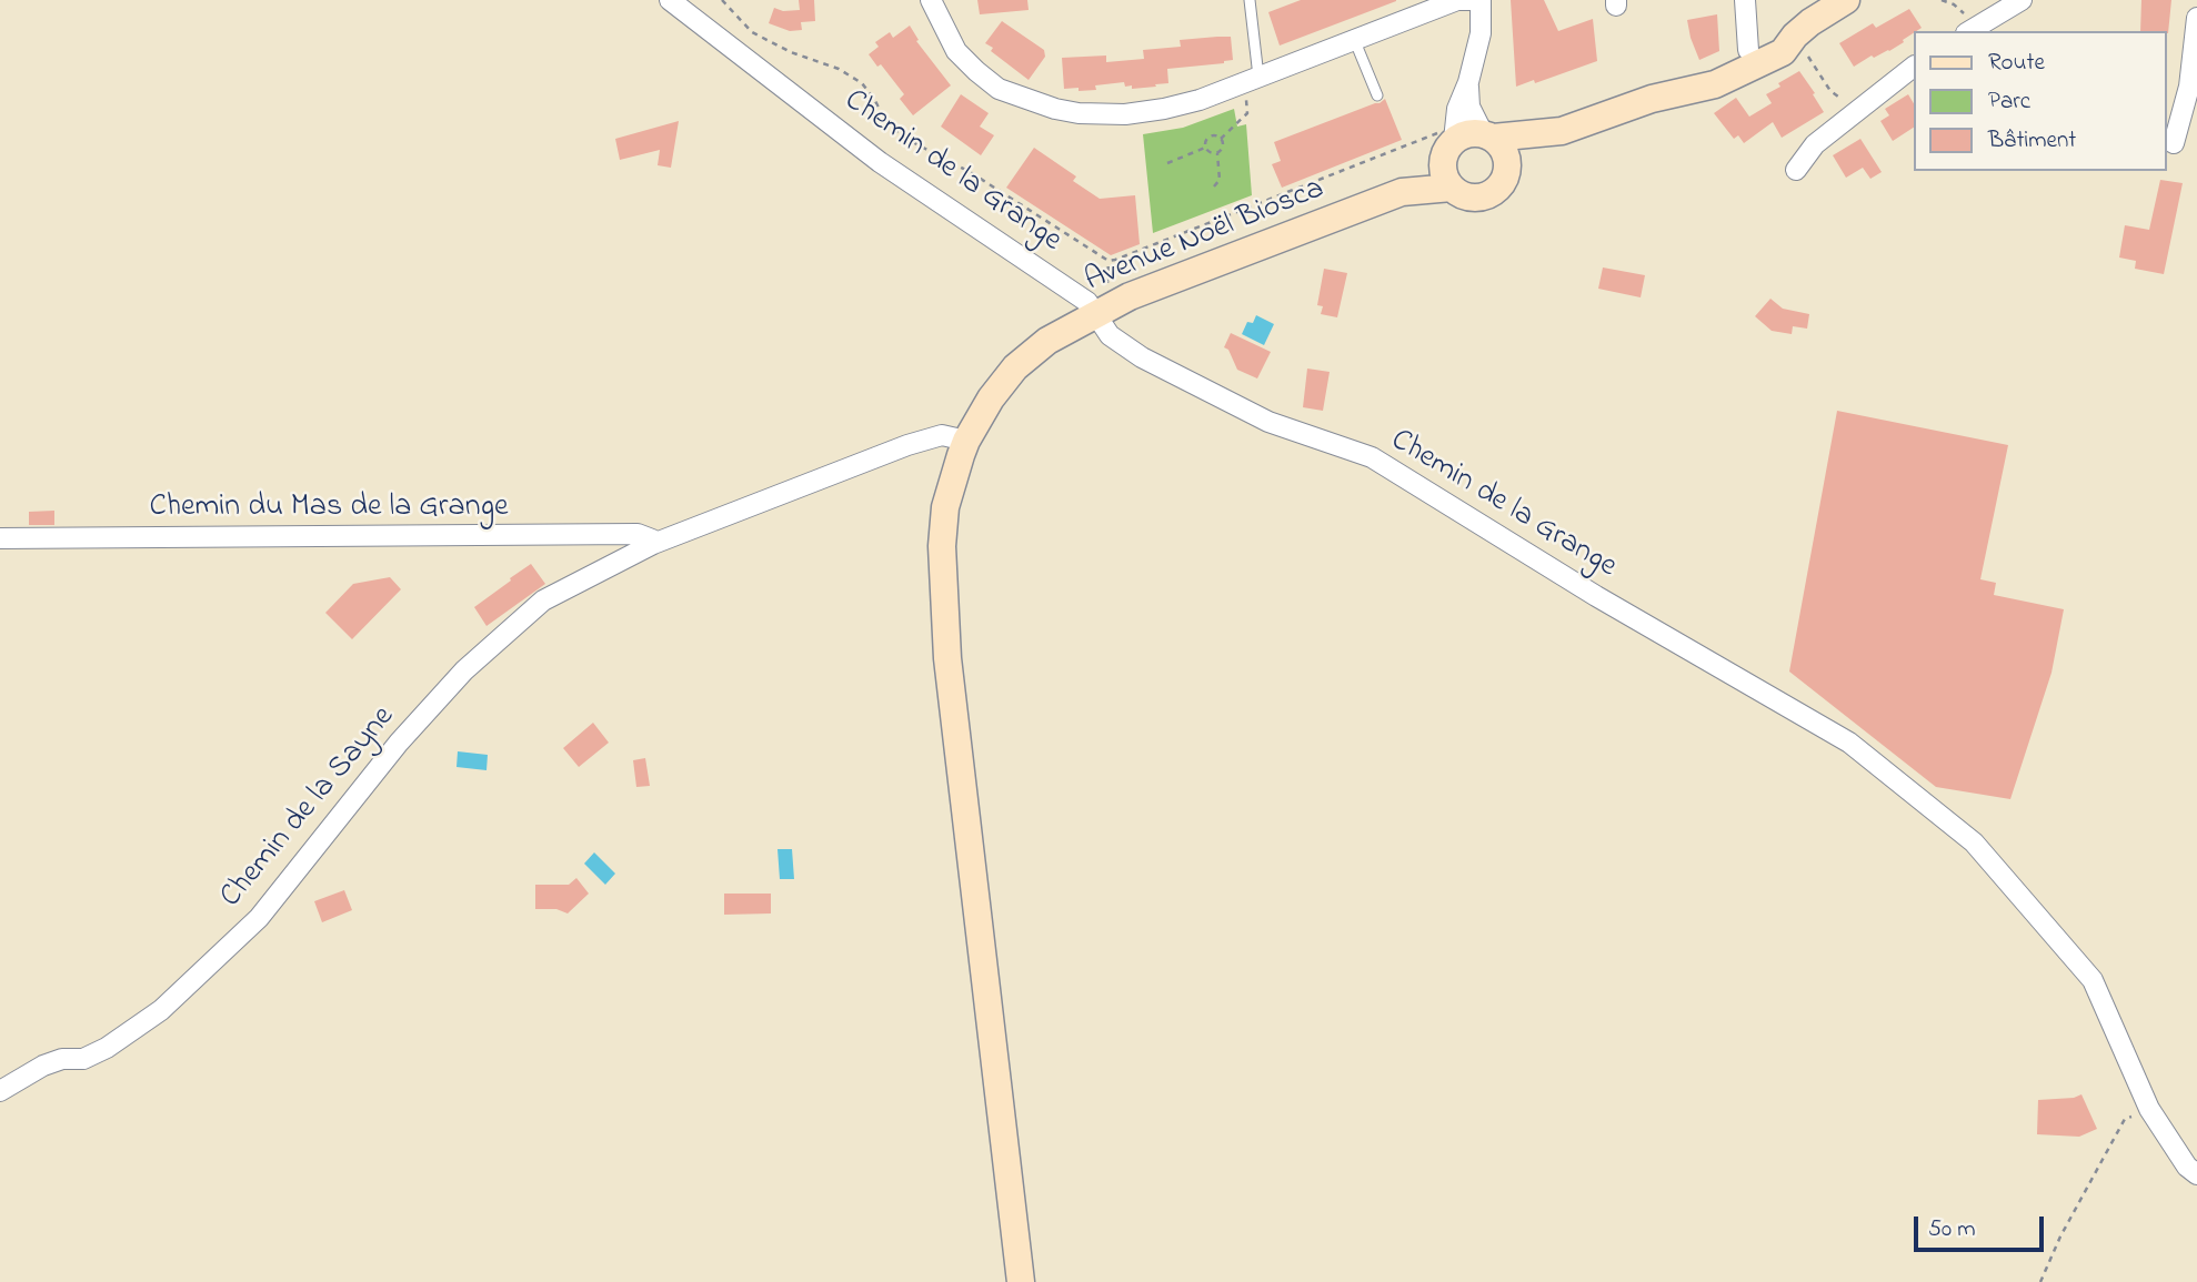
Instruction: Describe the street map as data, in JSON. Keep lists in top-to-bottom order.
{
  "streets": {
    "main road": ["Avenue Noël Biosca"],
    "street": ["Chemin de la Grange", "Chemin du Mas de la Grange", "Chemin de la Sayne"]
  },
  "crossings": [
    ["Chemin de la Grange", "Avenue Noël Biosca"],
    ["Avenue Noël Biosca", "Chemin de la Sayne"],
    ["Chemin du Mas de la Grange", "Chemin de la Sayne"]
  ],
  "legend": ["Route", "Parc", "Bâtiment"],
  "scale_bar": "50 m"
}
